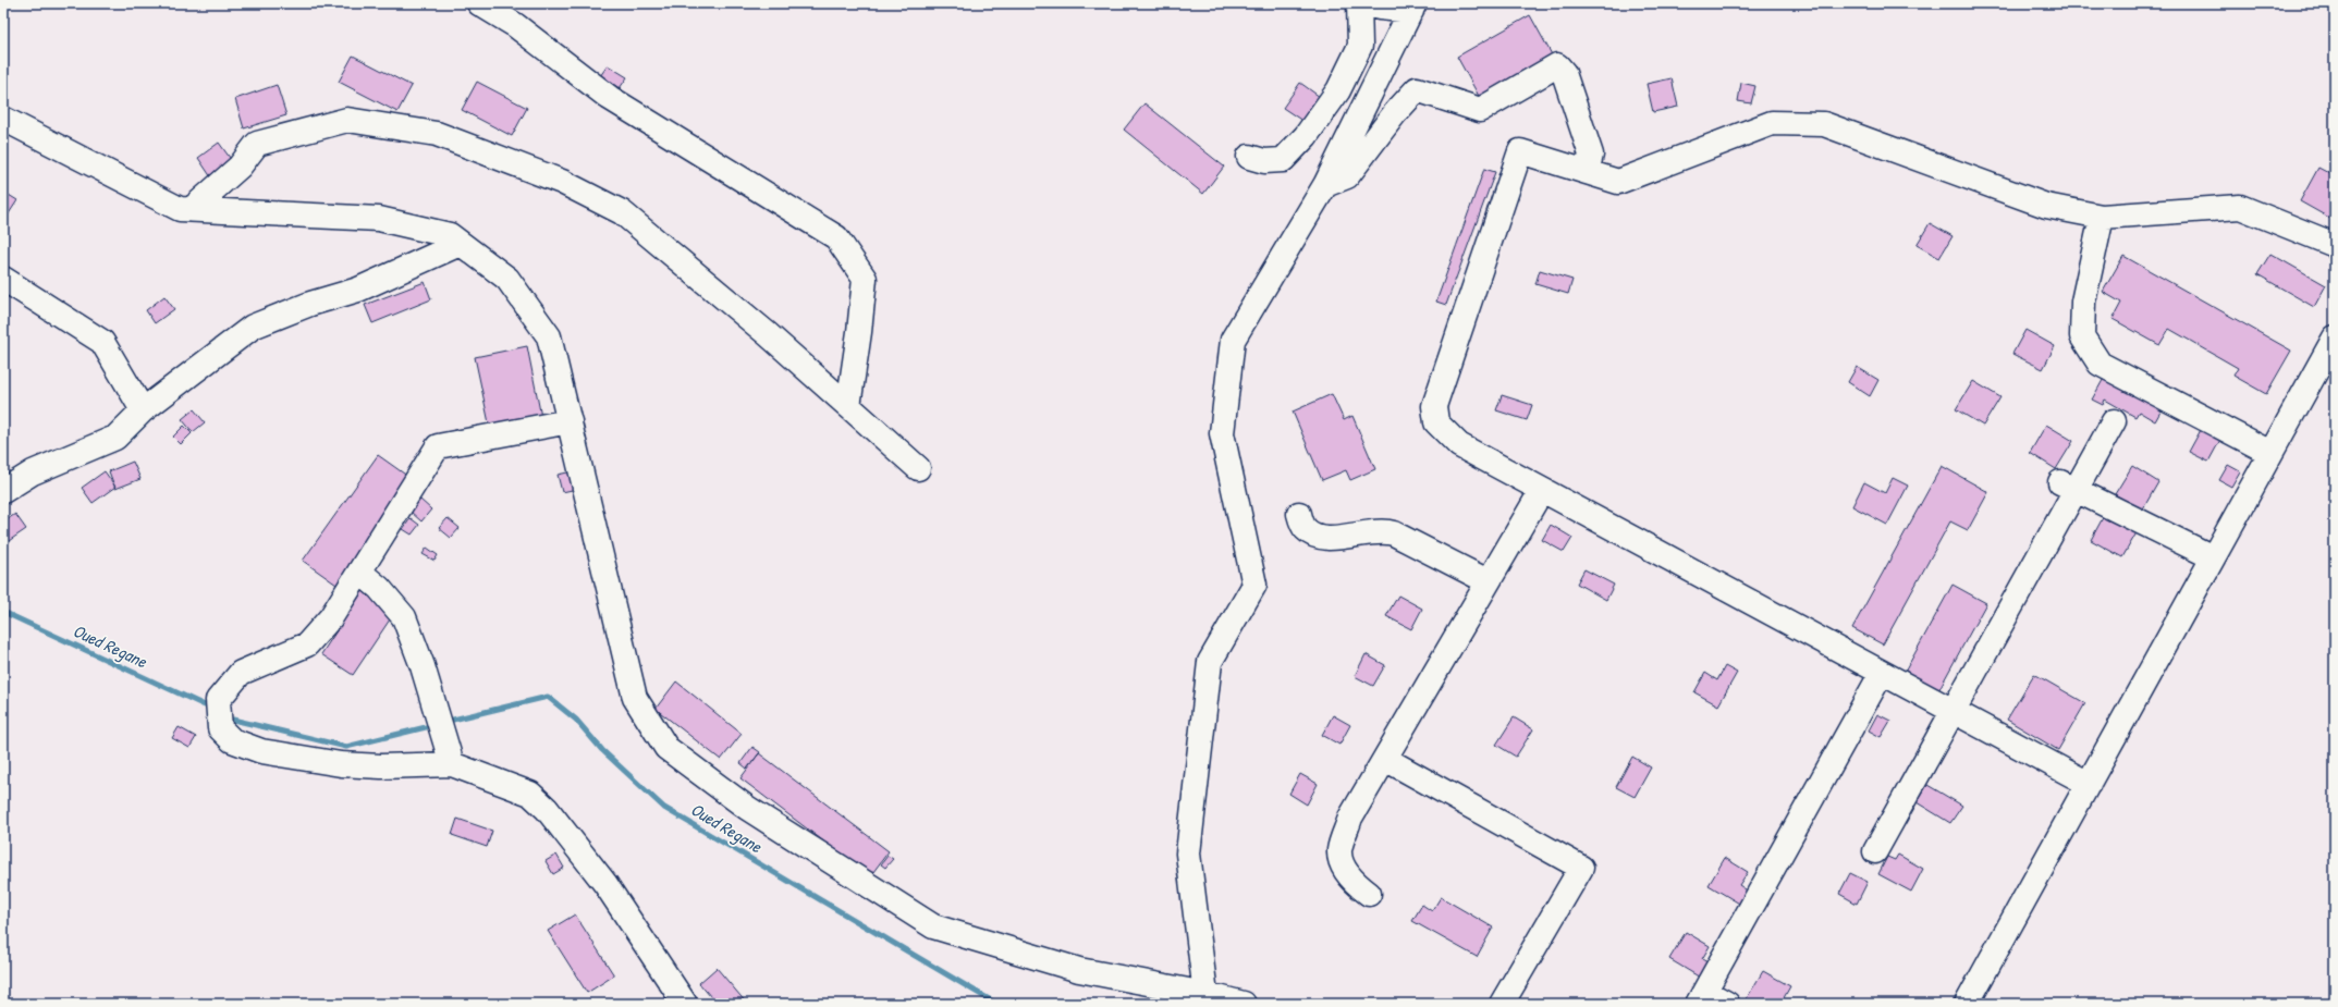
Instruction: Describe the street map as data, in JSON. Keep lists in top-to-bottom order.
{
  "water": ["Oued Regane"]
}
